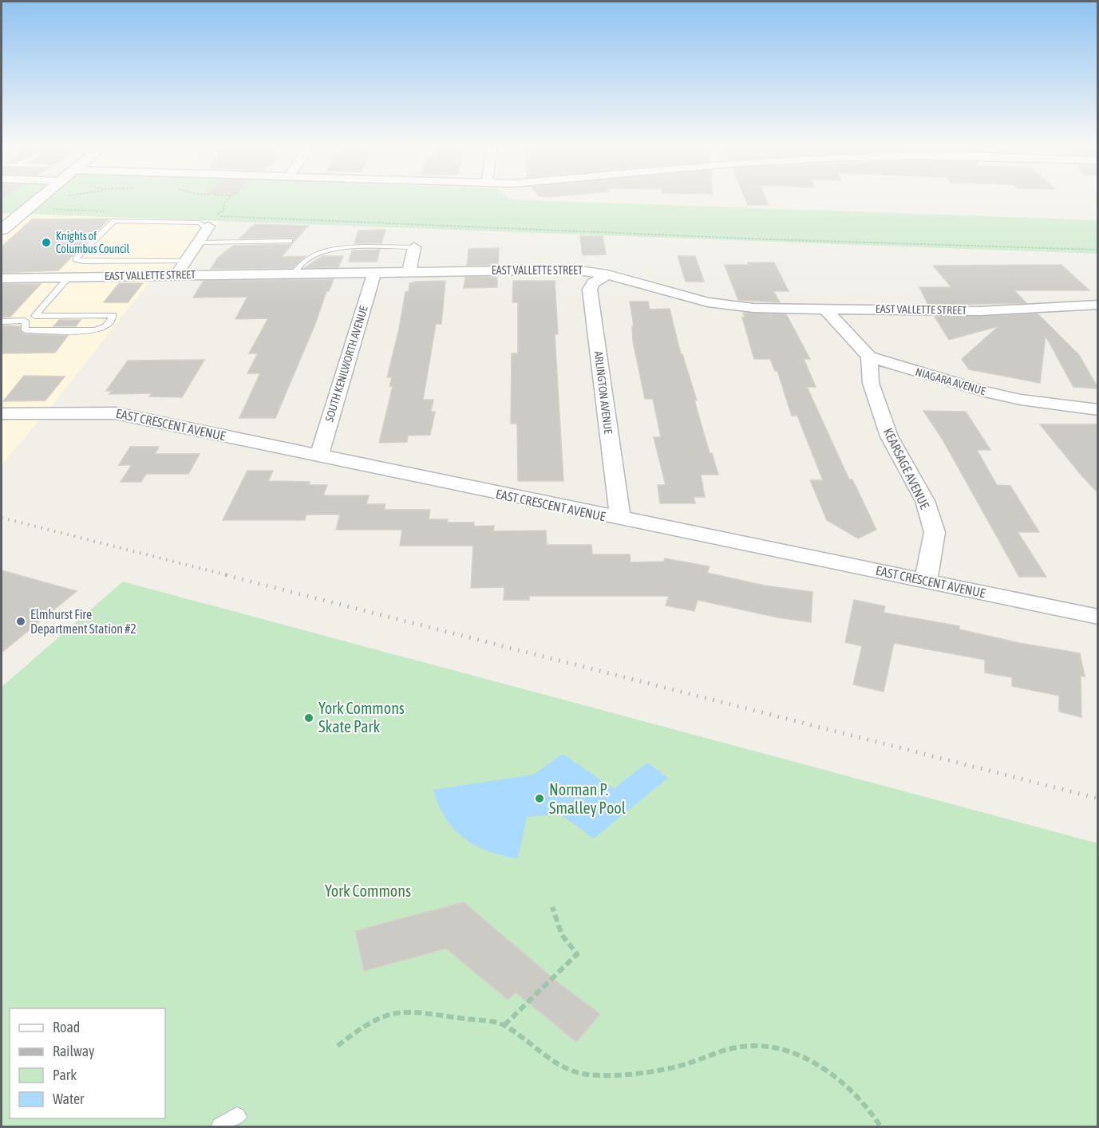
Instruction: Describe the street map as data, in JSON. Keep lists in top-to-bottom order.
{
  "streets": {
    "street": [
      "EAST VALLETTE STREET",
      "SOUTH KENILWORTH AVENUE",
      "NIAGARA AVENUE",
      "ARLINGTON AVENUE",
      "EAST CRESCENT AVENUE",
      "KEARSAGE AVENUE"
    ]
  },
  "crossings": [
    ["EAST VALLETTE STREET", "SOUTH KENILWORTH AVENUE"],
    ["EAST VALLETTE STREET", "NIAGARA AVENUE"],
    ["EAST VALLETTE STREET", "ARLINGTON AVENUE"],
    ["SOUTH KENILWORTH AVENUE", "EAST CRESCENT AVENUE"],
    ["NIAGARA AVENUE", "KEARSAGE AVENUE"],
    ["ARLINGTON AVENUE", "EAST CRESCENT AVENUE"],
    ["EAST CRESCENT AVENUE", "KEARSAGE AVENUE"]
  ],
  "parks": ["York Commons"],
  "places": [
    "Knights of Columbus Council",
    "Elmhurst Fire Department Station #2",
    "York Commons Skate Park",
    "Norman P. Smalley Pool"
  ],
  "legend": [
    "Road",
    "Railway",
    "Park",
    "Water"
  ]
}
